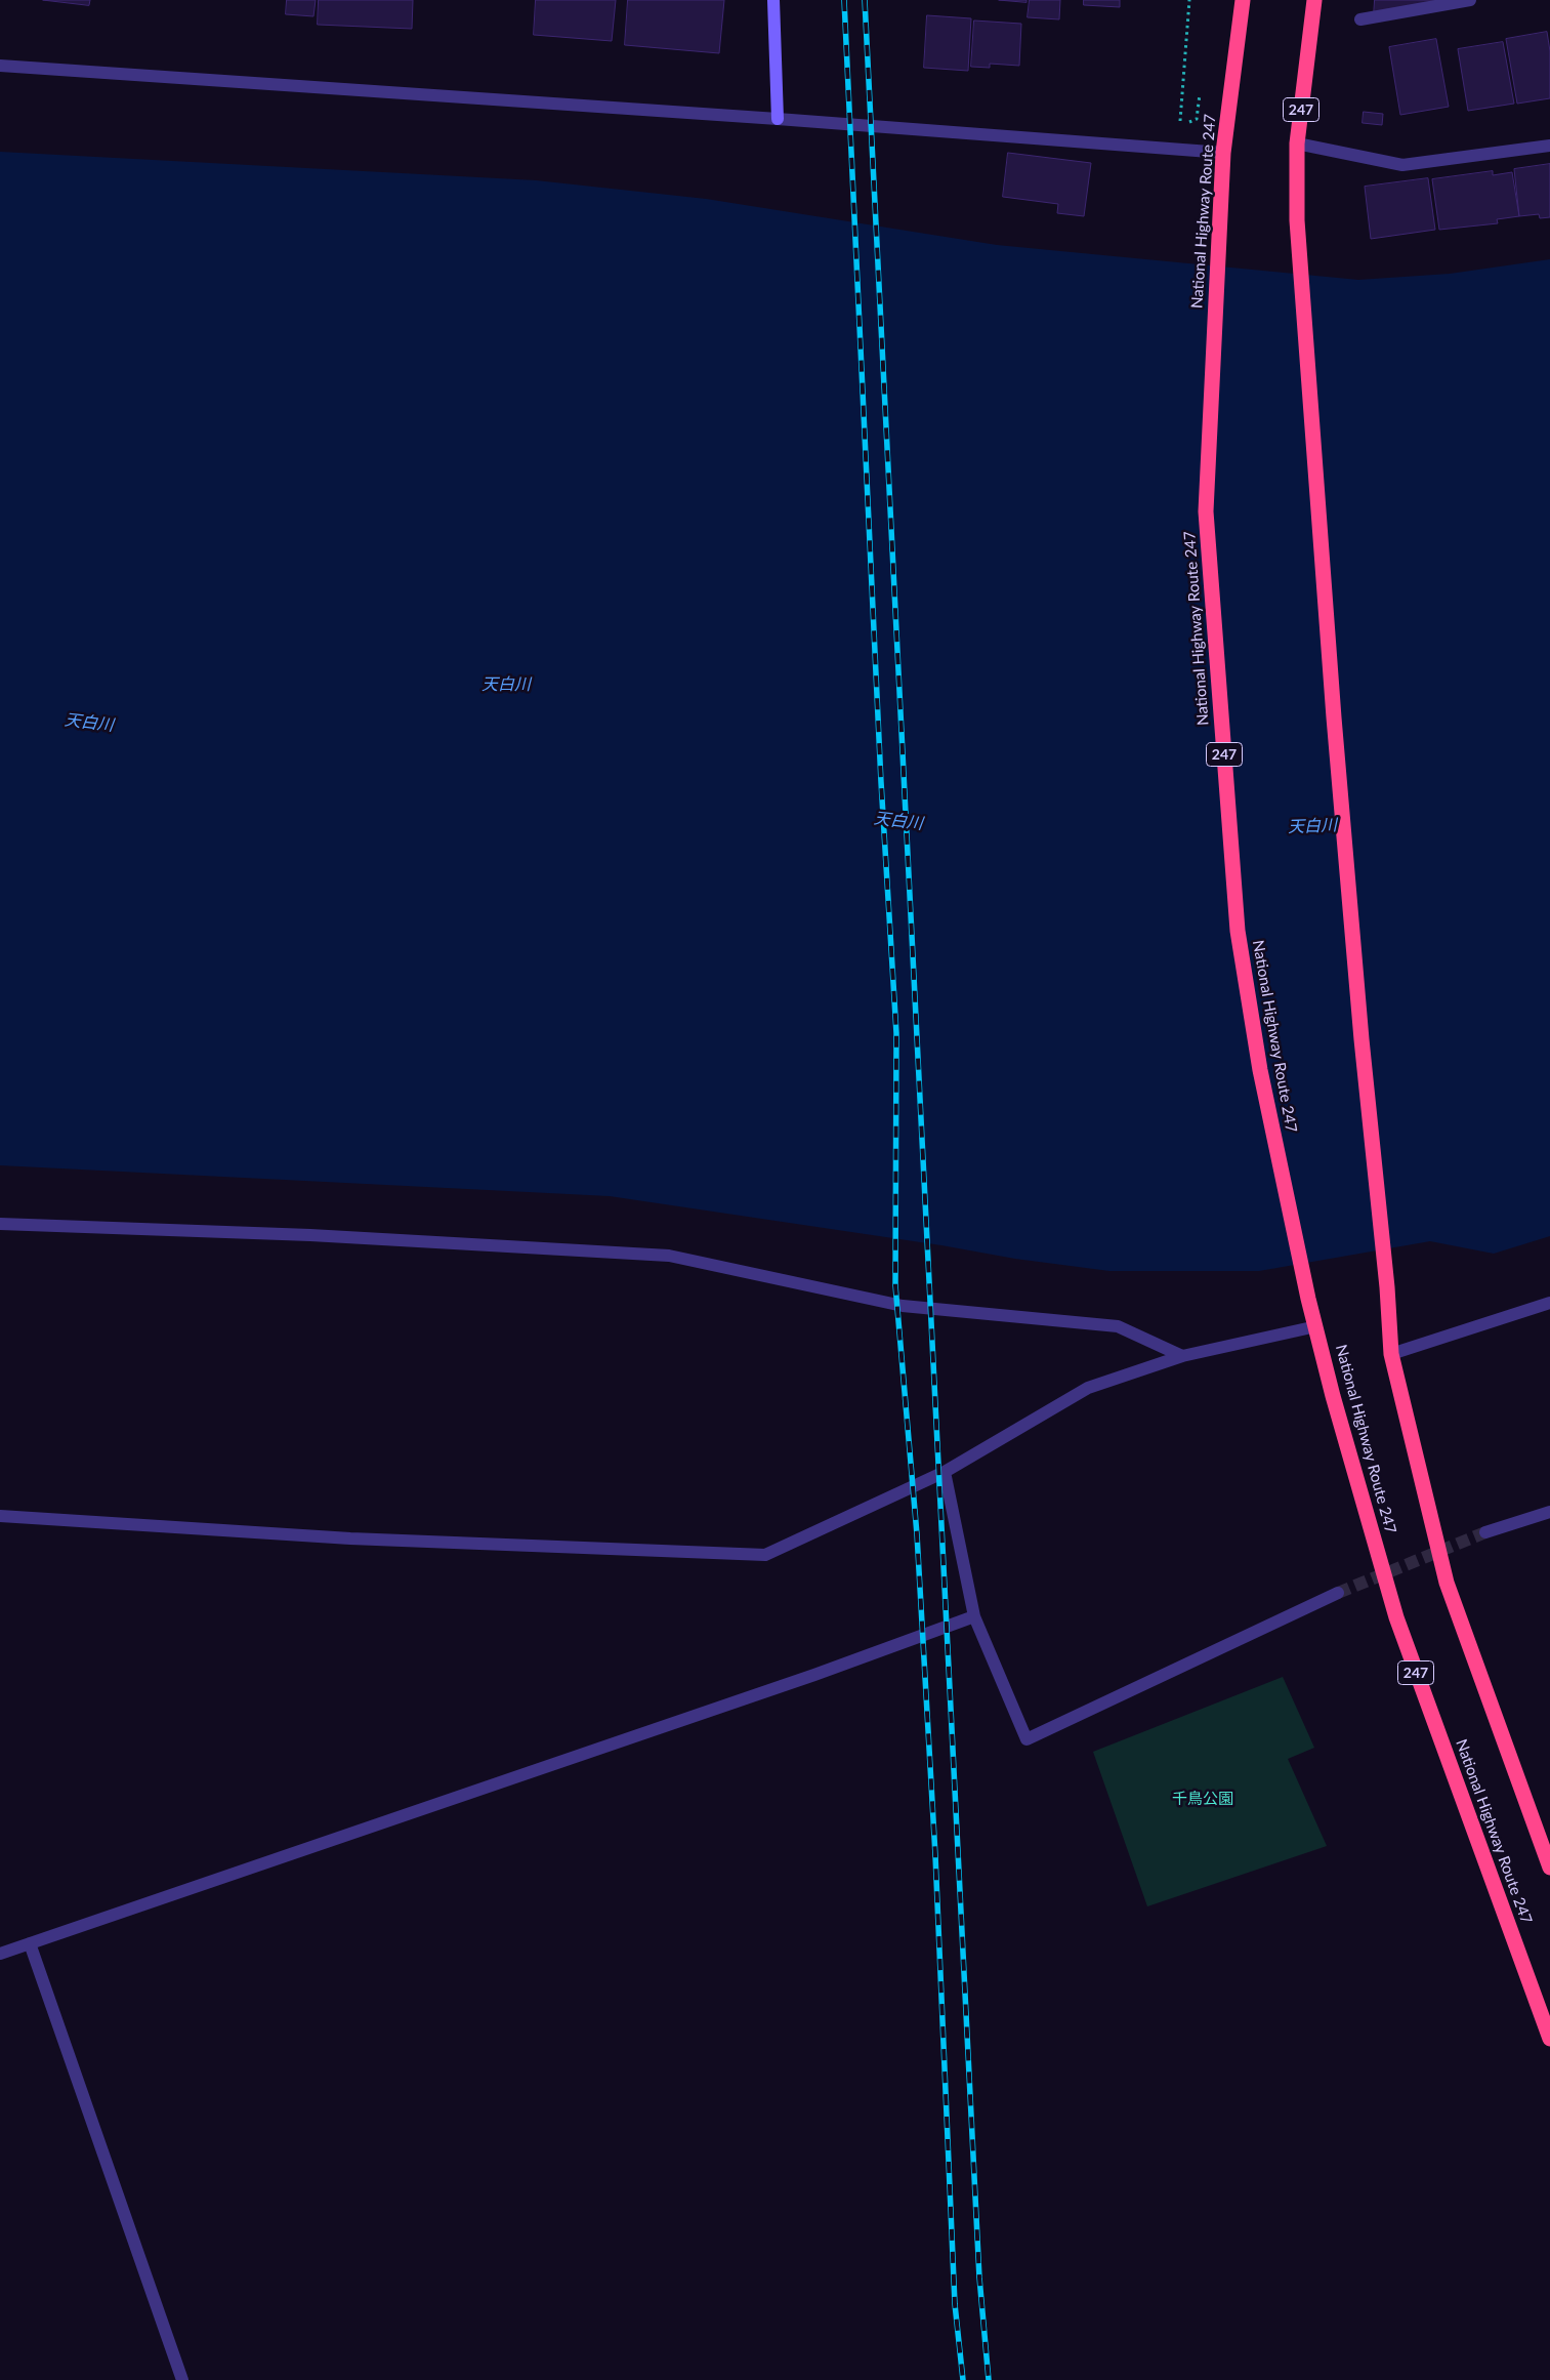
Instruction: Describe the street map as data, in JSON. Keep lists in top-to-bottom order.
{
  "streets": {
    "highway": ["247", "National Highway Route 247"]
  },
  "water": ["天白川"],
  "parks": ["千鳥公園"]
}
